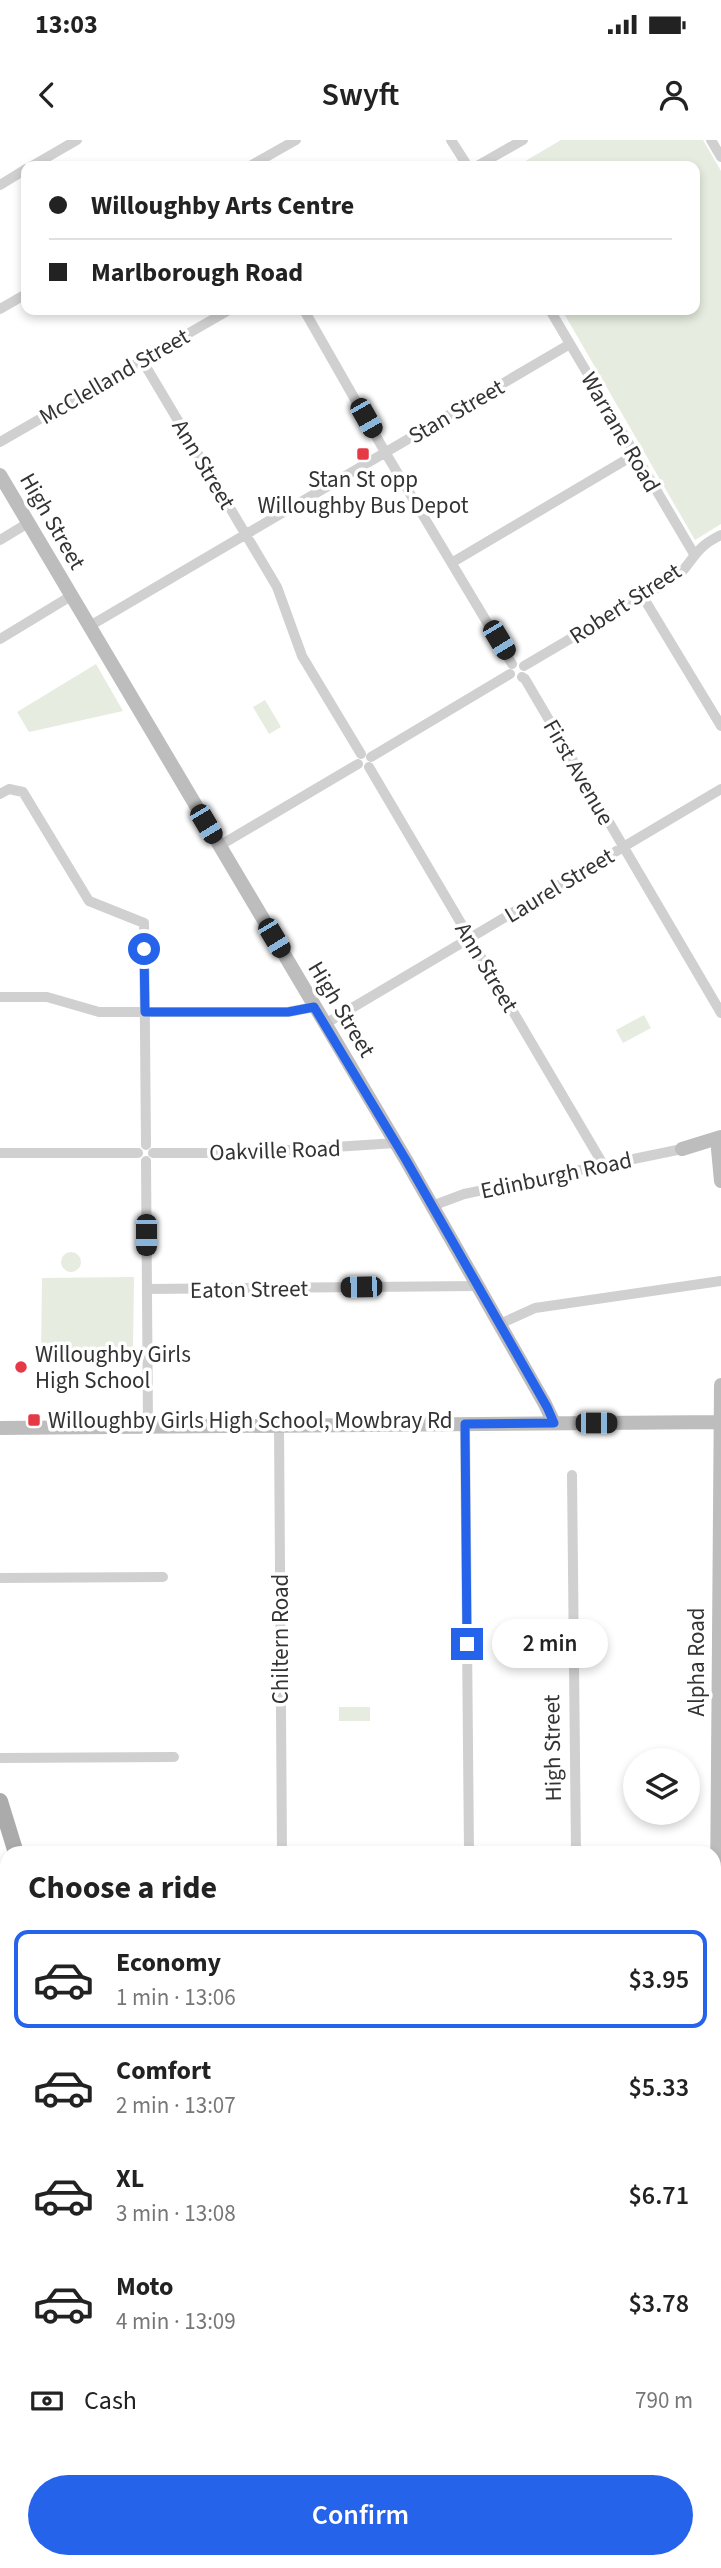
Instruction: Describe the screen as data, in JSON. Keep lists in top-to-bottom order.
{
  "streets": {
    "main road": ["High Street", "Alpha Road"],
    "street": [
      "McClelland Street",
      "Stan Street",
      "Warrane Road",
      "Ann Street",
      "Robert Street",
      "First Avenue",
      "Laurel Street",
      "Oakville Road",
      "Edinburgh Road",
      "Eaton Street",
      "Chiltern Road"
    ]
  },
  "crossings": [
    ["McClelland Street", "Ann Street"],
    ["Stan Street", "Warrane Road"],
    ["Stan Street", "Ann Street"],
    ["Stan Street", "High Street"],
    ["Stan Street", "First Avenue"],
    ["Warrane Road", "Robert Street"],
    ["Ann Street", "Robert Street"],
    ["Ann Street", "Laurel Street"],
    ["Ann Street", "Edinburgh Road"],
    ["High Street", "Robert Street"],
    ["High Street", "Laurel Street"],
    ["High Street", "Oakville Road"],
    ["High Street", "Edinburgh Road"],
    ["High Street", "Eaton Street"],
    ["Robert Street", "First Avenue"],
    ["First Avenue", "Laurel Street"]
  ],
  "places": {
    "transit": ["Stan St opp Willoughby Bus Depot", "Willoughby Girls High School, Mowbray Rd"],
    "other": ["Willoughby Girls High School"]
  },
  "page": {
    "status": "13:03",
    "header": "Swyft",
    "banner": ["Willoughby Arts Centre", "Marlborough Road"],
    "bubble": "2 min",
    "heading": "Choose a ride",
    "list": [
      {
        "name": "Economy",
        "note": "1 min · 13:06",
        "value": "$3.95"
      },
      {
        "name": "Comfort",
        "note": "2 min · 13:07",
        "value": "$5.33"
      },
      {
        "name": "XL",
        "note": "3 min · 13:08",
        "value": "$6.71"
      },
      {
        "name": "Moto",
        "note": "4 min · 13:09",
        "value": "$3.78"
      }
    ],
    "pay": ["Cash", "790 m"],
    "buttons": "Confirm"
  }
}
